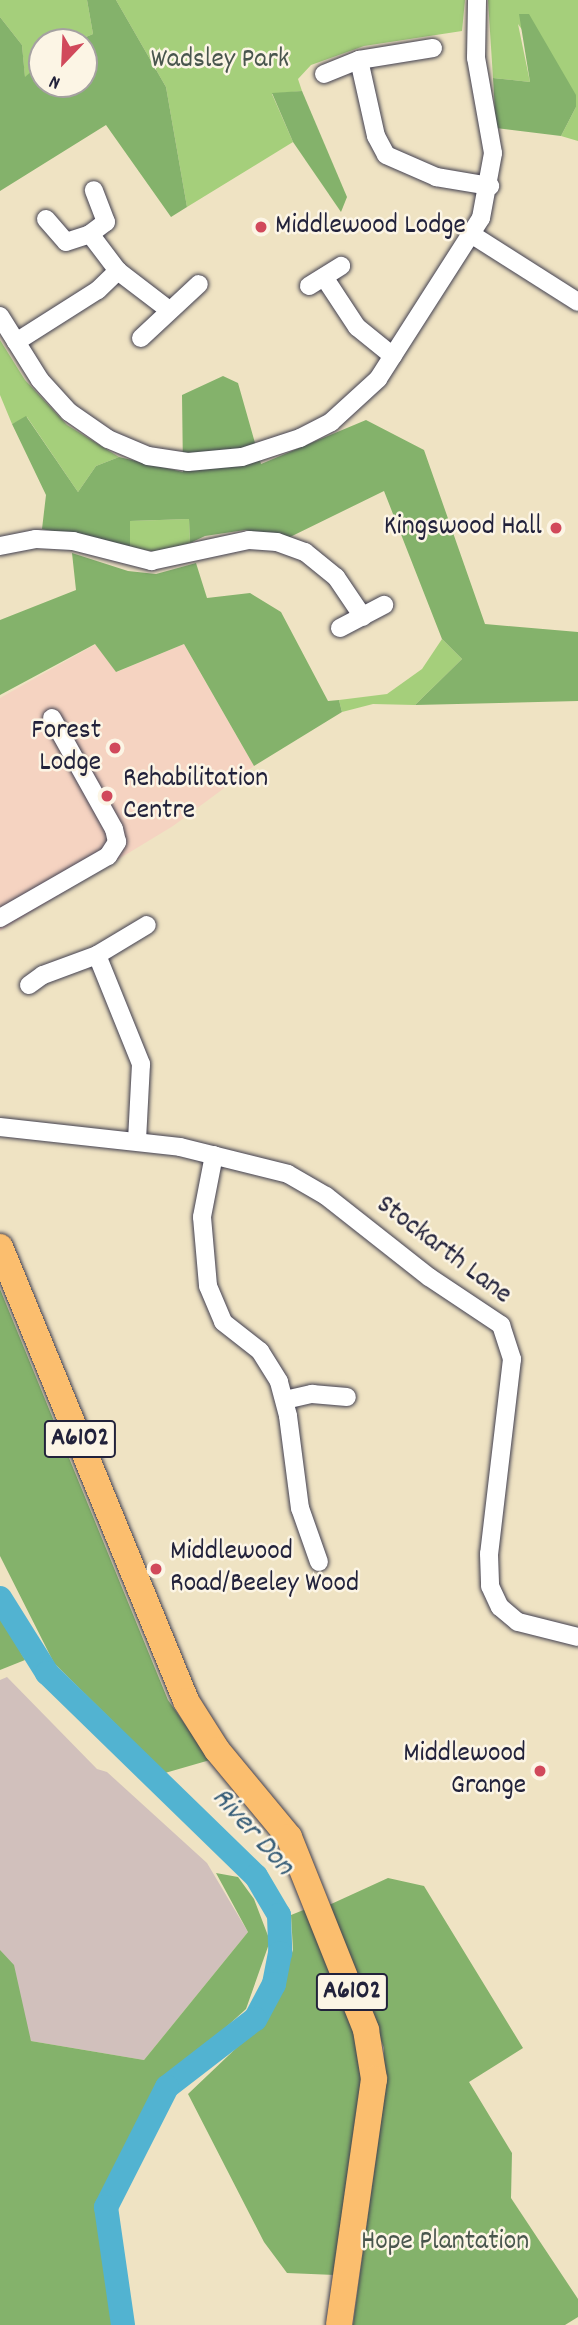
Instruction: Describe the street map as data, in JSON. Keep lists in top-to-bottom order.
{
  "streets": {
    "main road": ["A6102"],
    "street": ["Stockarth Lane"]
  },
  "water": ["River Don"],
  "parks": ["Wadsley Park", "Hope Plantation"],
  "places": [
    "Middlewood Lodge",
    "Kingswood Hall",
    "Forest Lodge",
    "Rehabilitation Centre",
    "Middlewood Road/Beeley Wood",
    "Middlewood Grange"
  ],
  "north": "bottom left"
}
